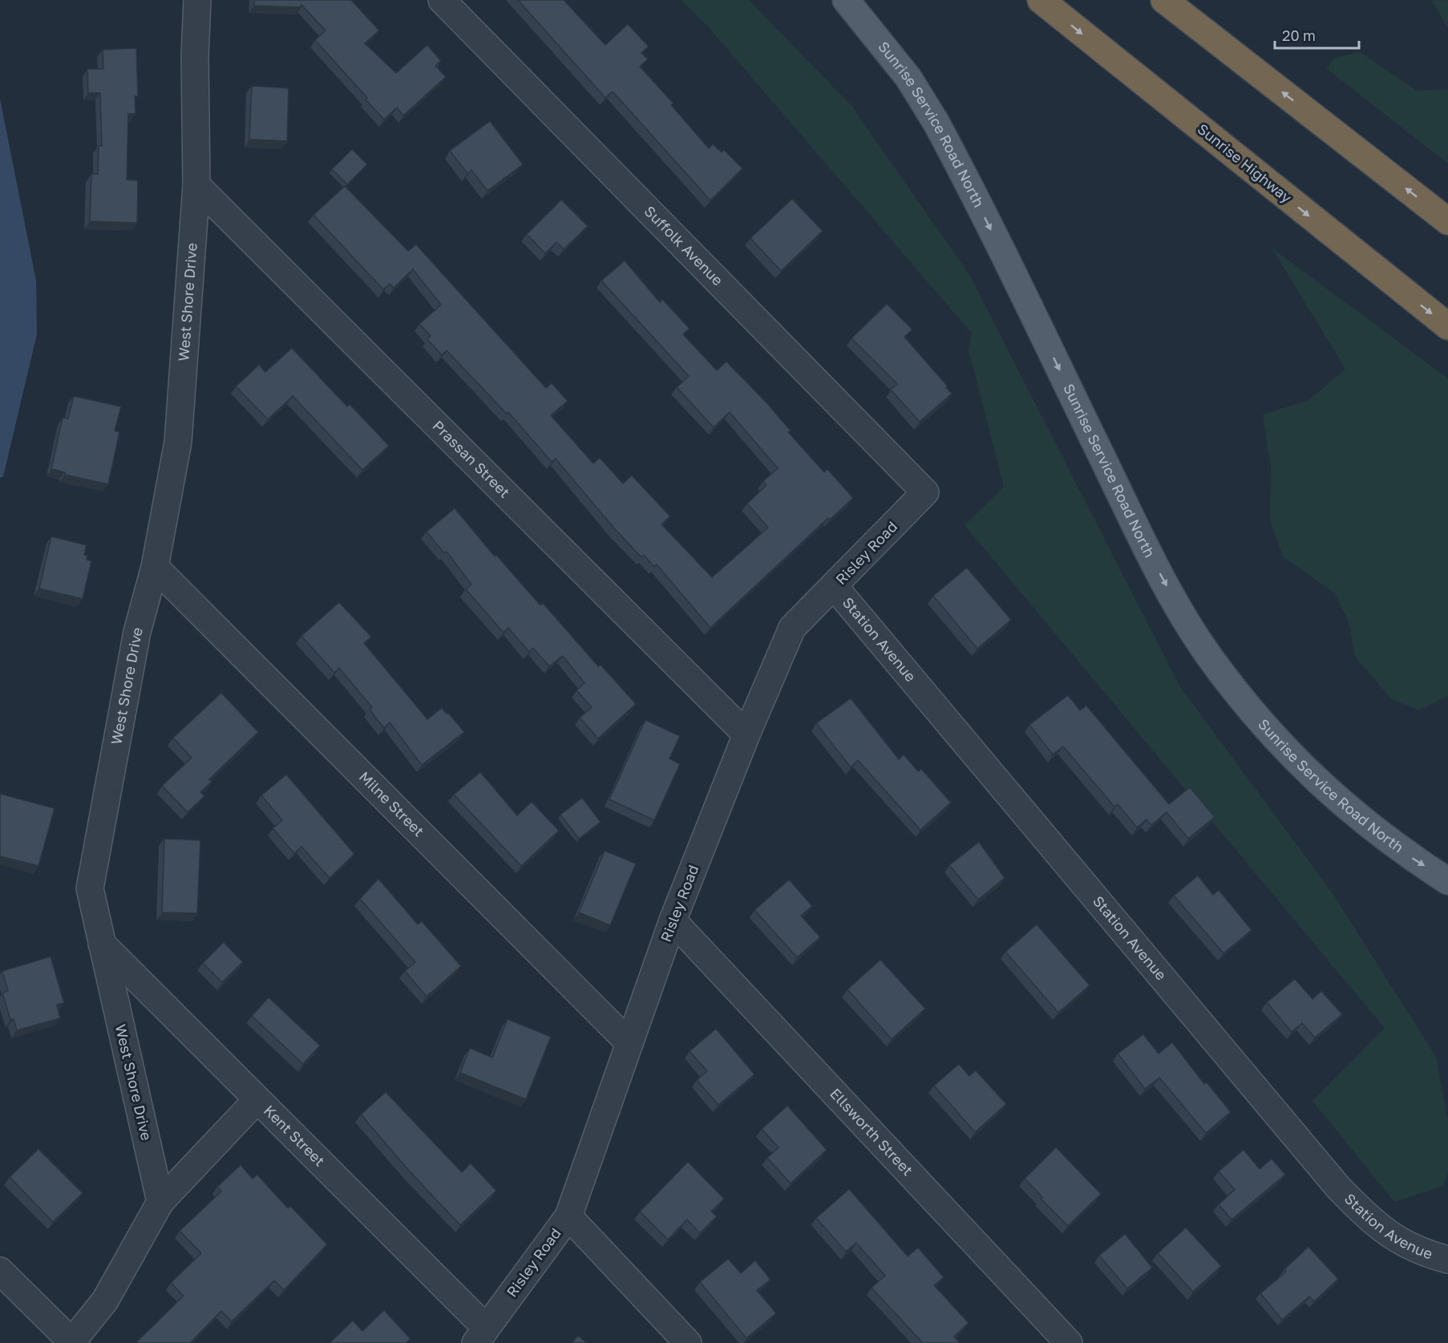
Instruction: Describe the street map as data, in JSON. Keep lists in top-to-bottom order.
{
  "streets": {
    "highway": ["Sunrise Highway"],
    "main road": ["Sunrise Service Road North"],
    "street": [
      "Suffolk Avenue",
      "West Shore Drive",
      "Prassan Street",
      "Risley Road",
      "Station Avenue",
      "Milne Street",
      "Ellsworth Street",
      "Kent Street"
    ]
  },
  "crossings": [
    ["Suffolk Avenue", "Risley Road"],
    ["West Shore Drive", "Prassan Street"],
    ["West Shore Drive", "Milne Street"],
    ["West Shore Drive", "Kent Street"],
    ["Prassan Street", "Risley Road"],
    ["Risley Road", "Station Avenue"],
    ["Risley Road", "Milne Street"],
    ["Risley Road", "Ellsworth Street"],
    ["Risley Road", "Kent Street"]
  ],
  "one_way": ["Sunrise Service Road North"],
  "scale_bar": "20 m"
}
